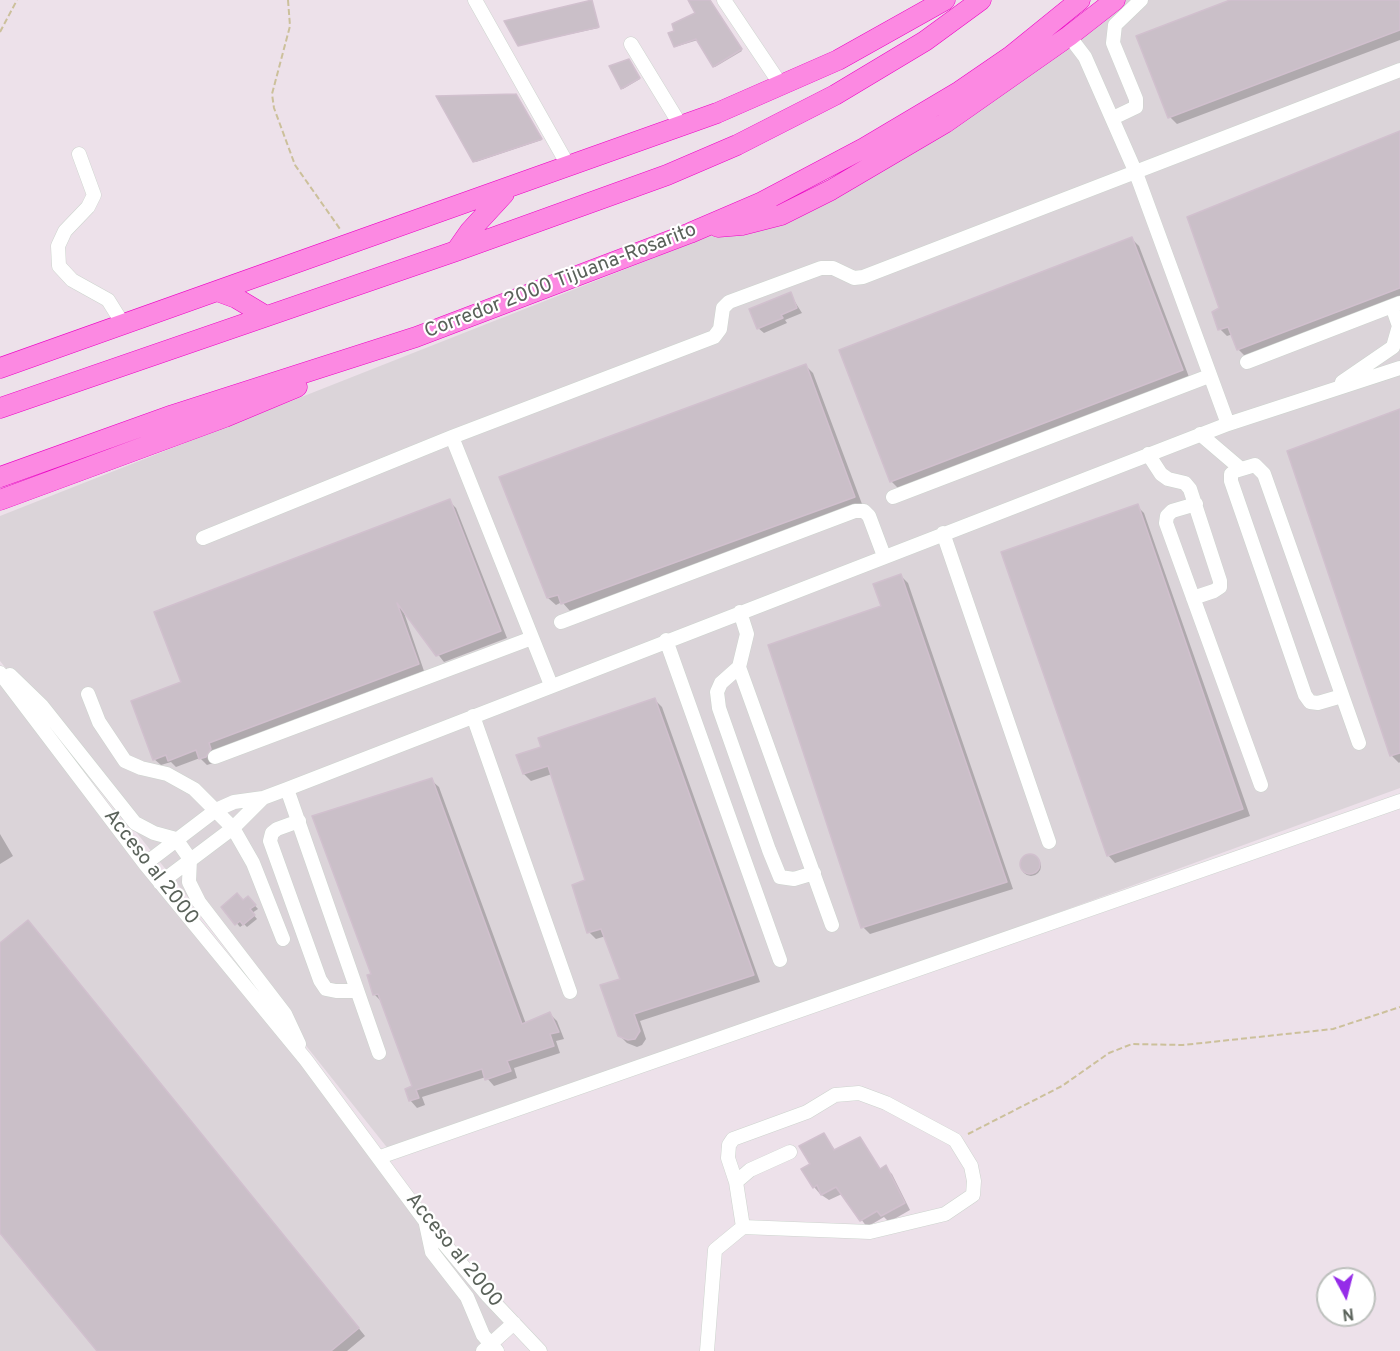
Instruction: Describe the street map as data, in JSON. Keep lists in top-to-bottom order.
{
  "streets": {
    "highway": ["Corredor 2000 Tijuana-Rosarito"],
    "street": ["Acceso al 2000"]
  },
  "north": "bottom"
}
